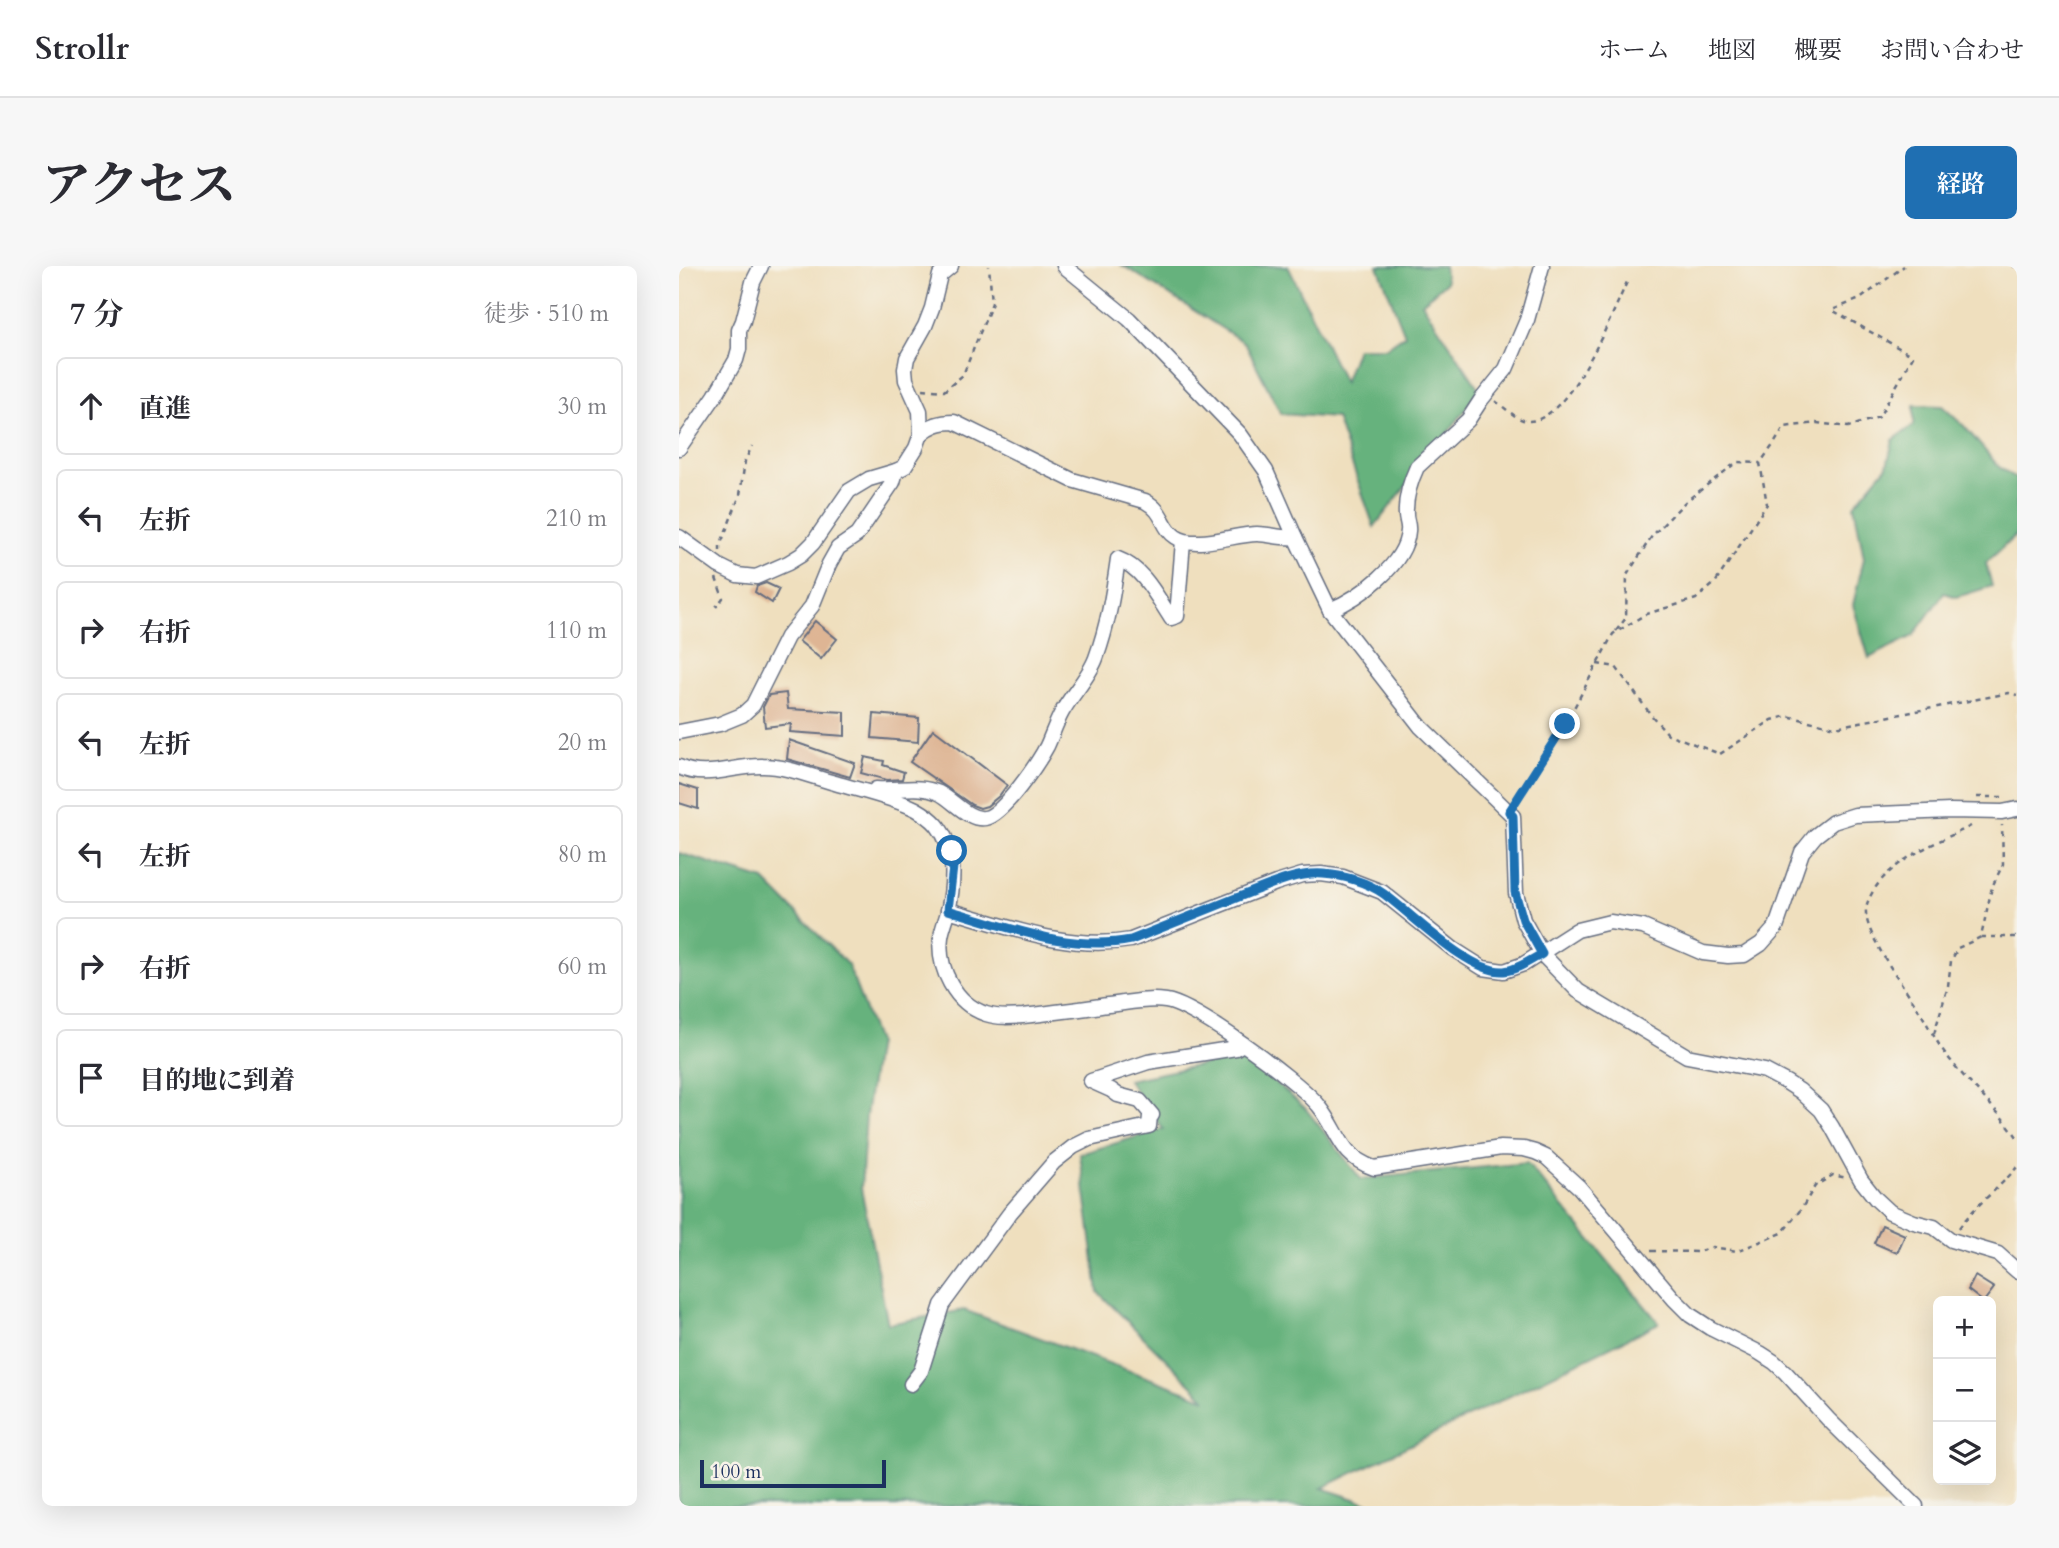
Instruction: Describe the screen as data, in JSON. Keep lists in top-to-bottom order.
{
  "scale_bar": "100 m",
  "page": {
    "header": "Strollr",
    "nav": [
      "ホーム",
      "地図",
      "概要",
      "お問い合わせ"
    ],
    "title": "アクセス",
    "buttons": "経路",
    "heading": ["7 分", "徒歩 · 510 m"],
    "list": [
      ["直進", "30 m"],
      ["左折", "210 m"],
      ["右折", "110 m"],
      ["左折", "20 m"],
      ["左折", "80 m"],
      ["右折", "60 m"],
      "目的地に到着"
    ],
    "map_buttons": ["+", "−"],
    "scale": "100 m"
  }
}
